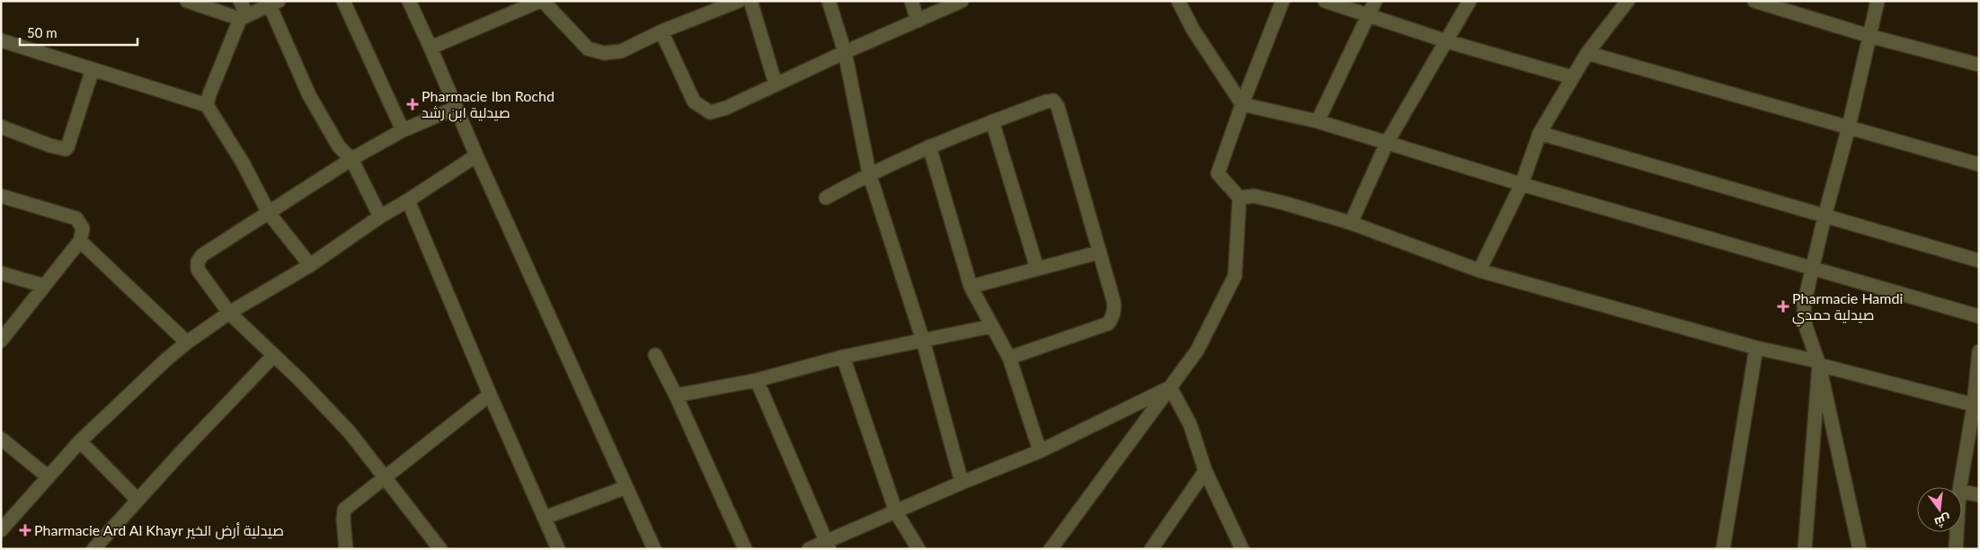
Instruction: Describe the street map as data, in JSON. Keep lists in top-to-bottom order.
{
  "places": {
    "health": ["Pharmacie Ibn Rochd صيدلية ابن رشد", "Pharmacie Hamdi صيدلية حمدي", "Pharmacie Ard Al Khayr صيدلية أرض الخير"]
  },
  "scale_bar": "50 m",
  "north": "bottom"
}
